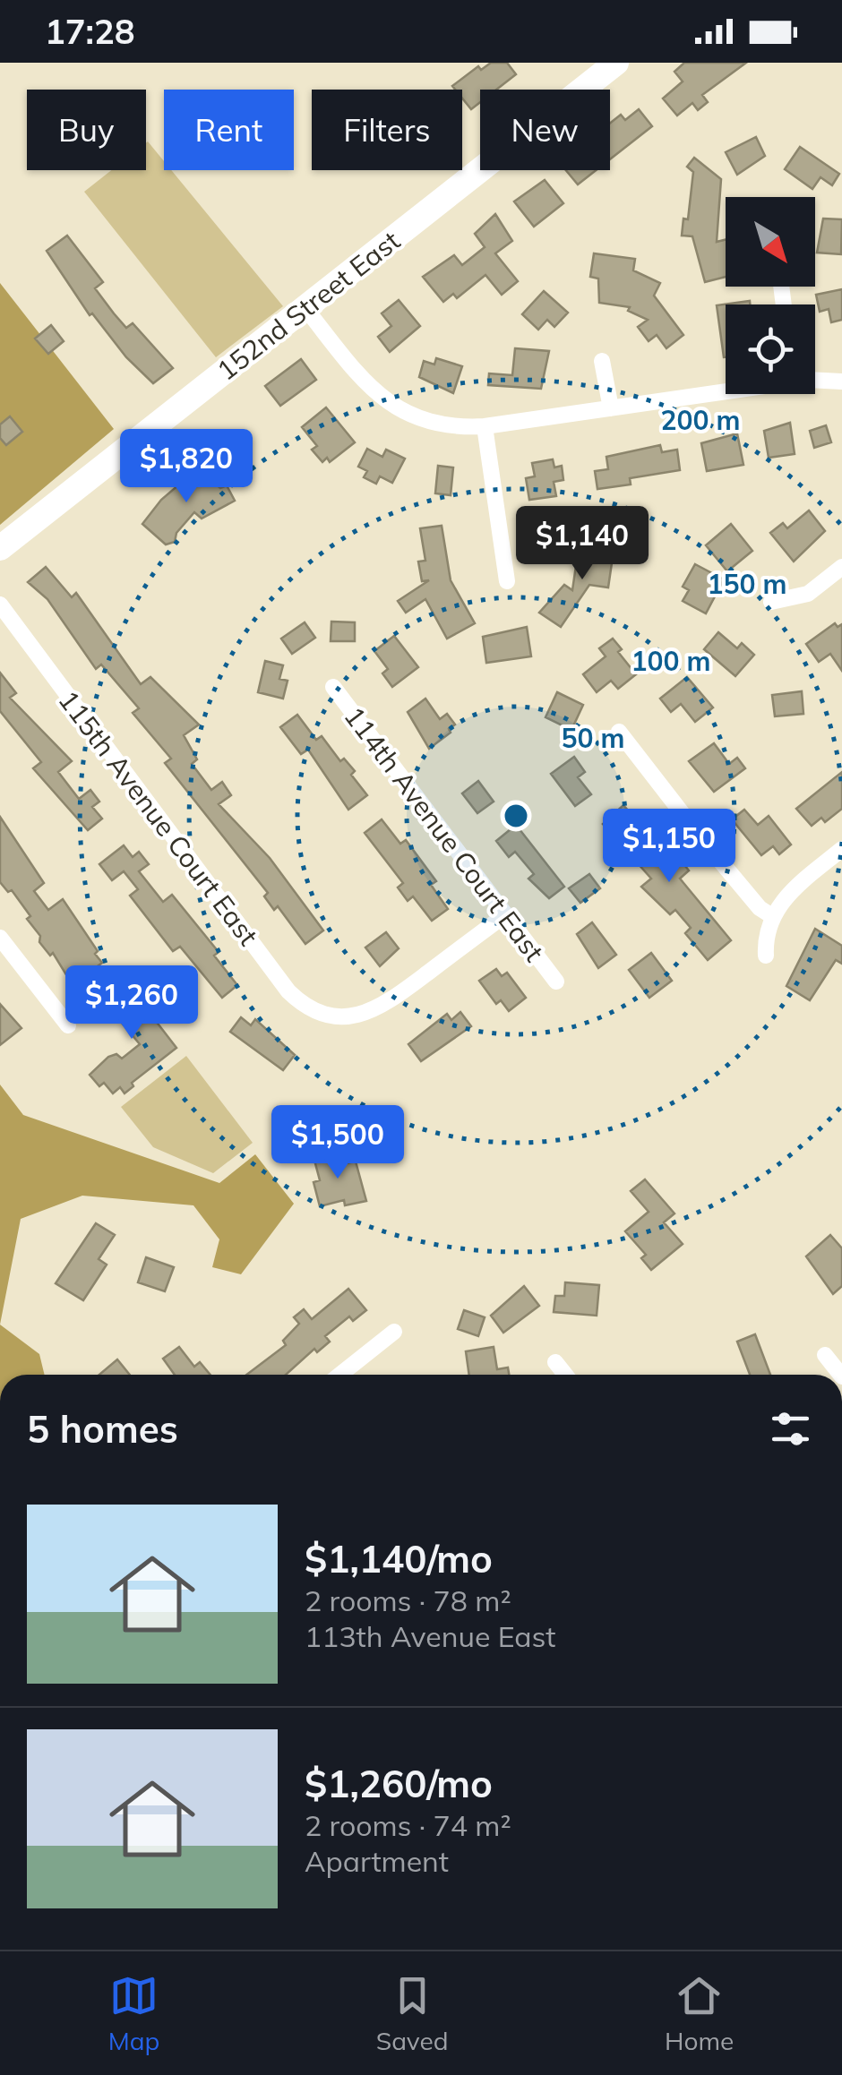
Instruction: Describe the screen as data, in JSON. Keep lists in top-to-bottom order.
{
  "streets": {
    "main road": ["152nd Street East"],
    "street": ["115th Avenue Court East", "114th Avenue Court East"]
  },
  "crossings": [
    ["115th Avenue Court East", "114th Avenue Court East"]
  ],
  "north": "bottom right",
  "page": {
    "status": "17:28",
    "chip": [
      "Buy",
      "Rent",
      "Filters",
      "New"
    ],
    "price": [
      "$1,820",
      "$1,140",
      "$1,150",
      "$1,260",
      "$1,500"
    ],
    "heading": "5 homes",
    "list": [
      {
        "name": "$1,140/mo",
        "note": "2 rooms · 78 m² · 113th Avenue East"
      },
      {
        "name": "$1,260/mo",
        "note": "2 rooms · 74 m² · Apartment"
      }
    ],
    "tabs": ["Map", "Saved", "Home"]
  },
  "rings": [
    "200 m",
    "150 m",
    "100 m",
    "50 m"
  ]
}
